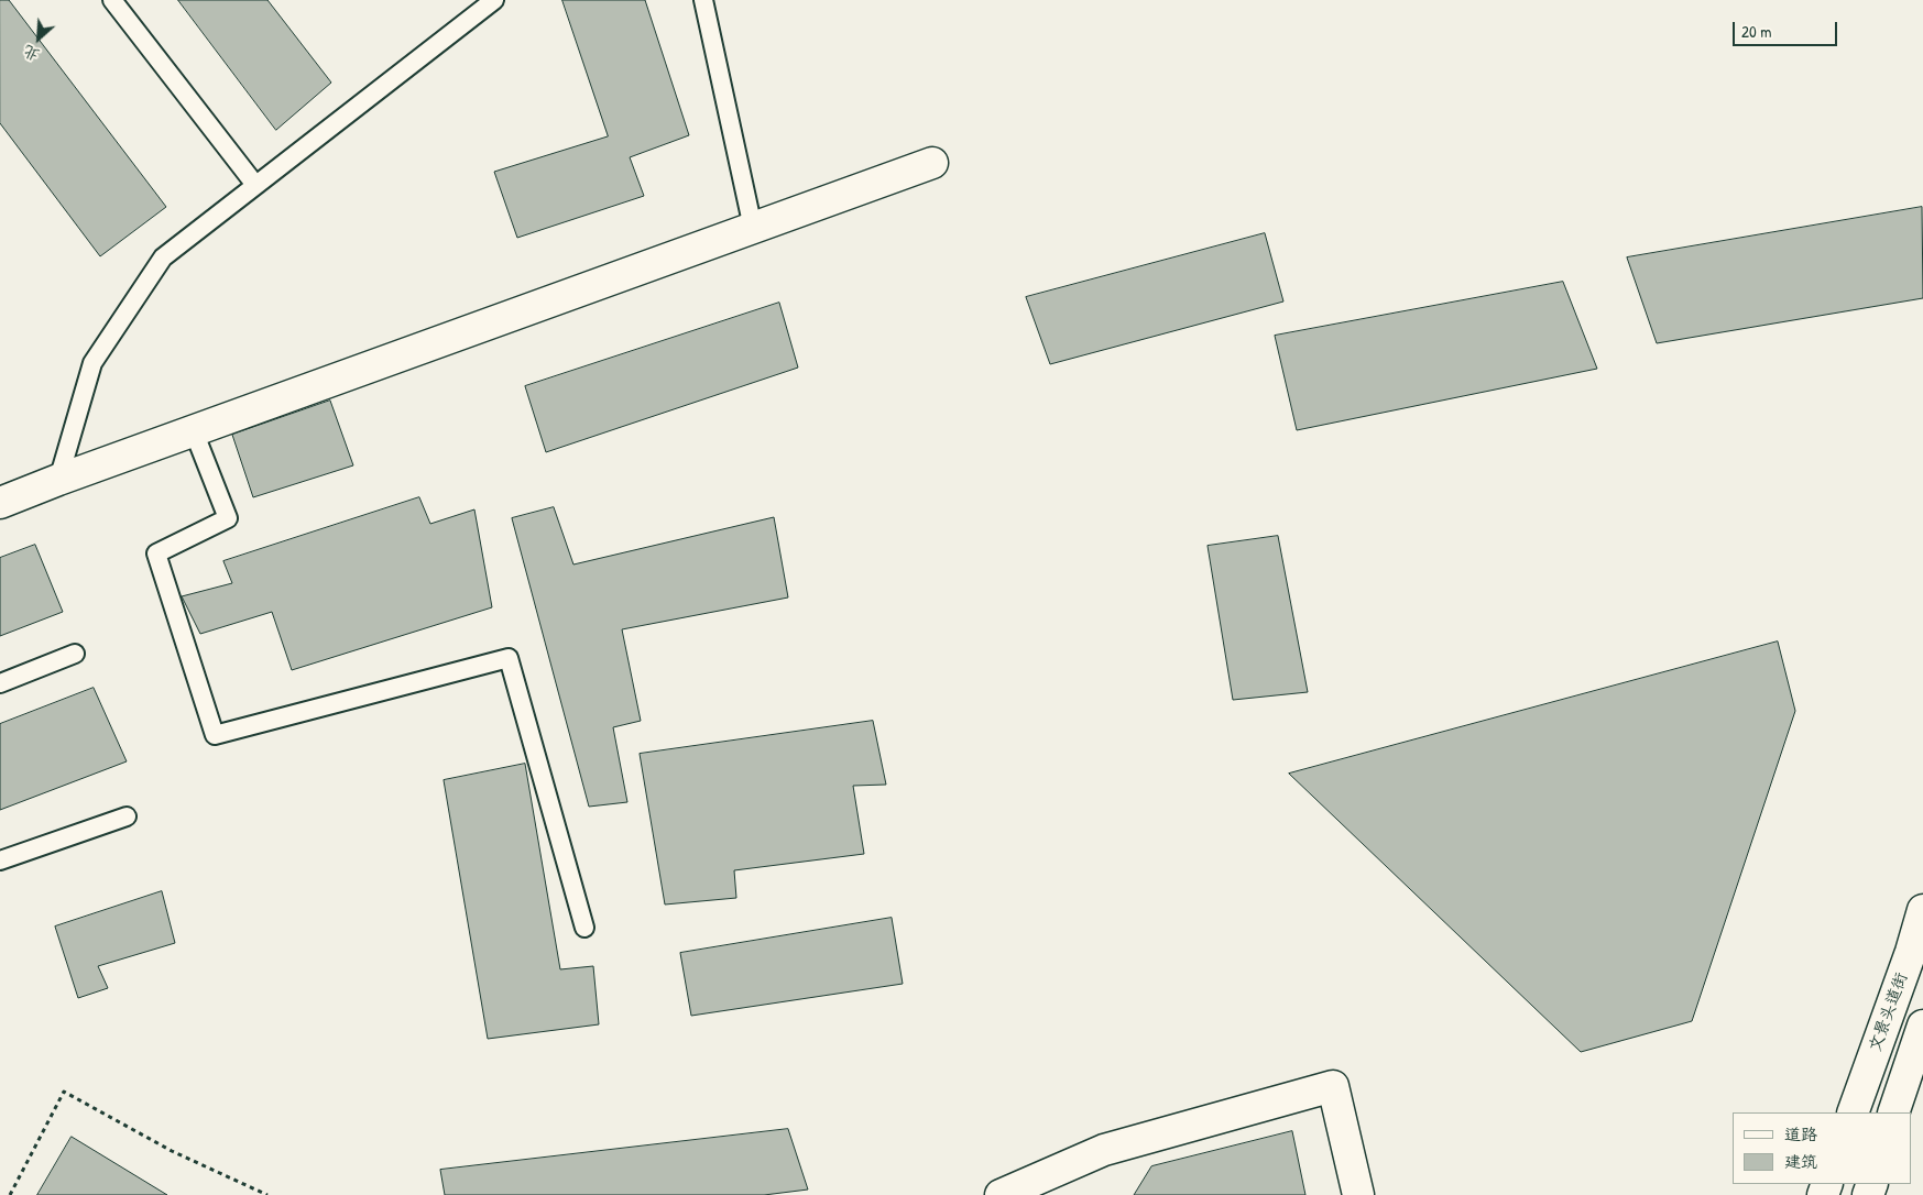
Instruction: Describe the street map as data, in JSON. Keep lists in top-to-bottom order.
{
  "streets": {
    "street": ["文景头道街"]
  },
  "legend": ["道路", "建筑"],
  "scale_bar": "20 m",
  "north": "bottom left"
}
